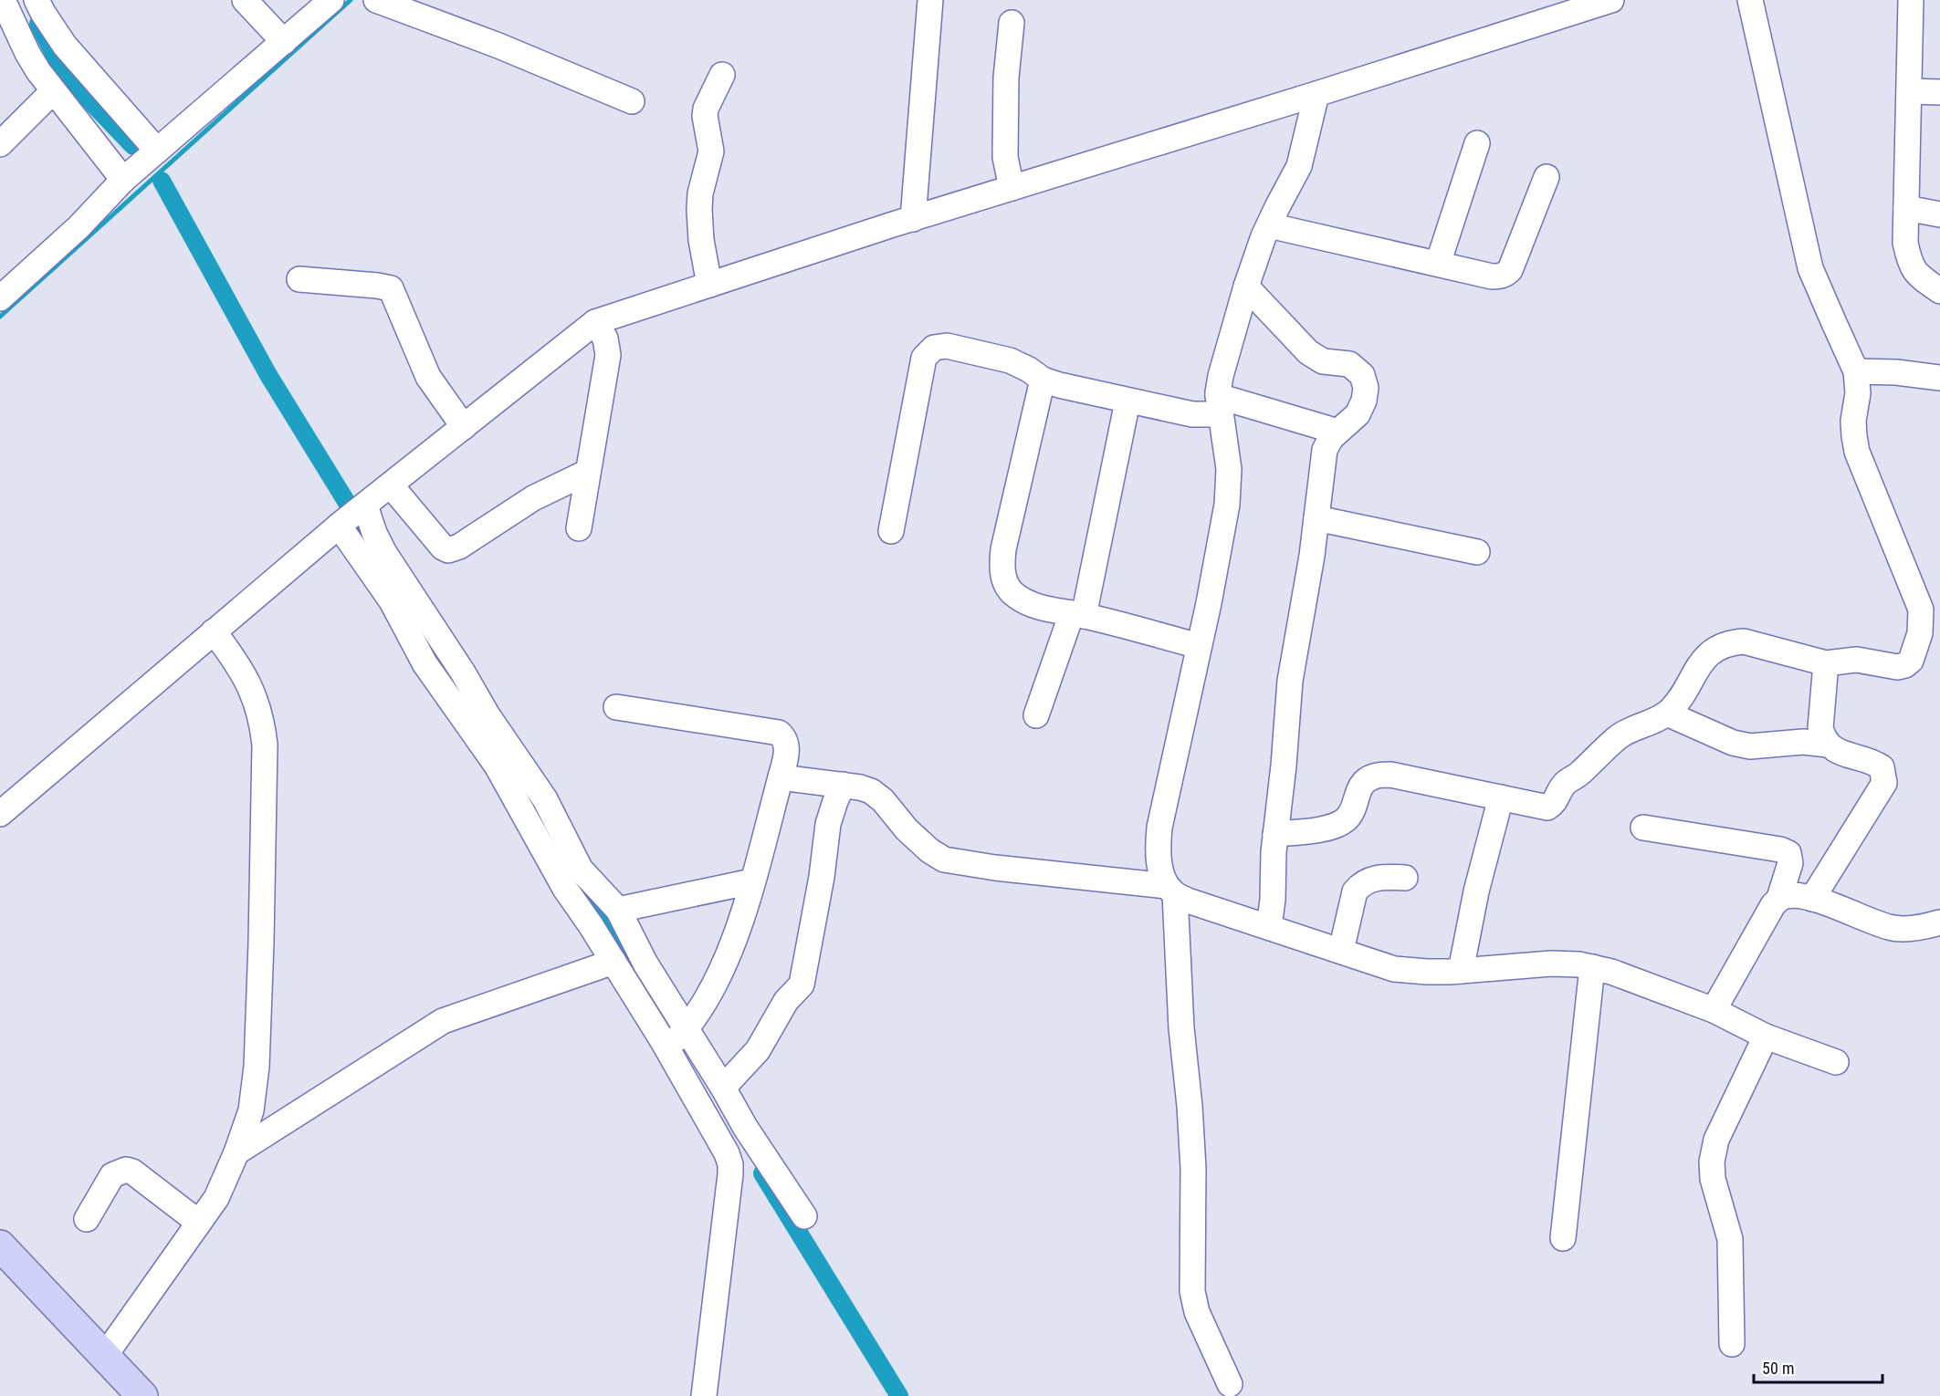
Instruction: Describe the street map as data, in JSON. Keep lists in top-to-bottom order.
{
  "scale_bar": "50 m"
}
